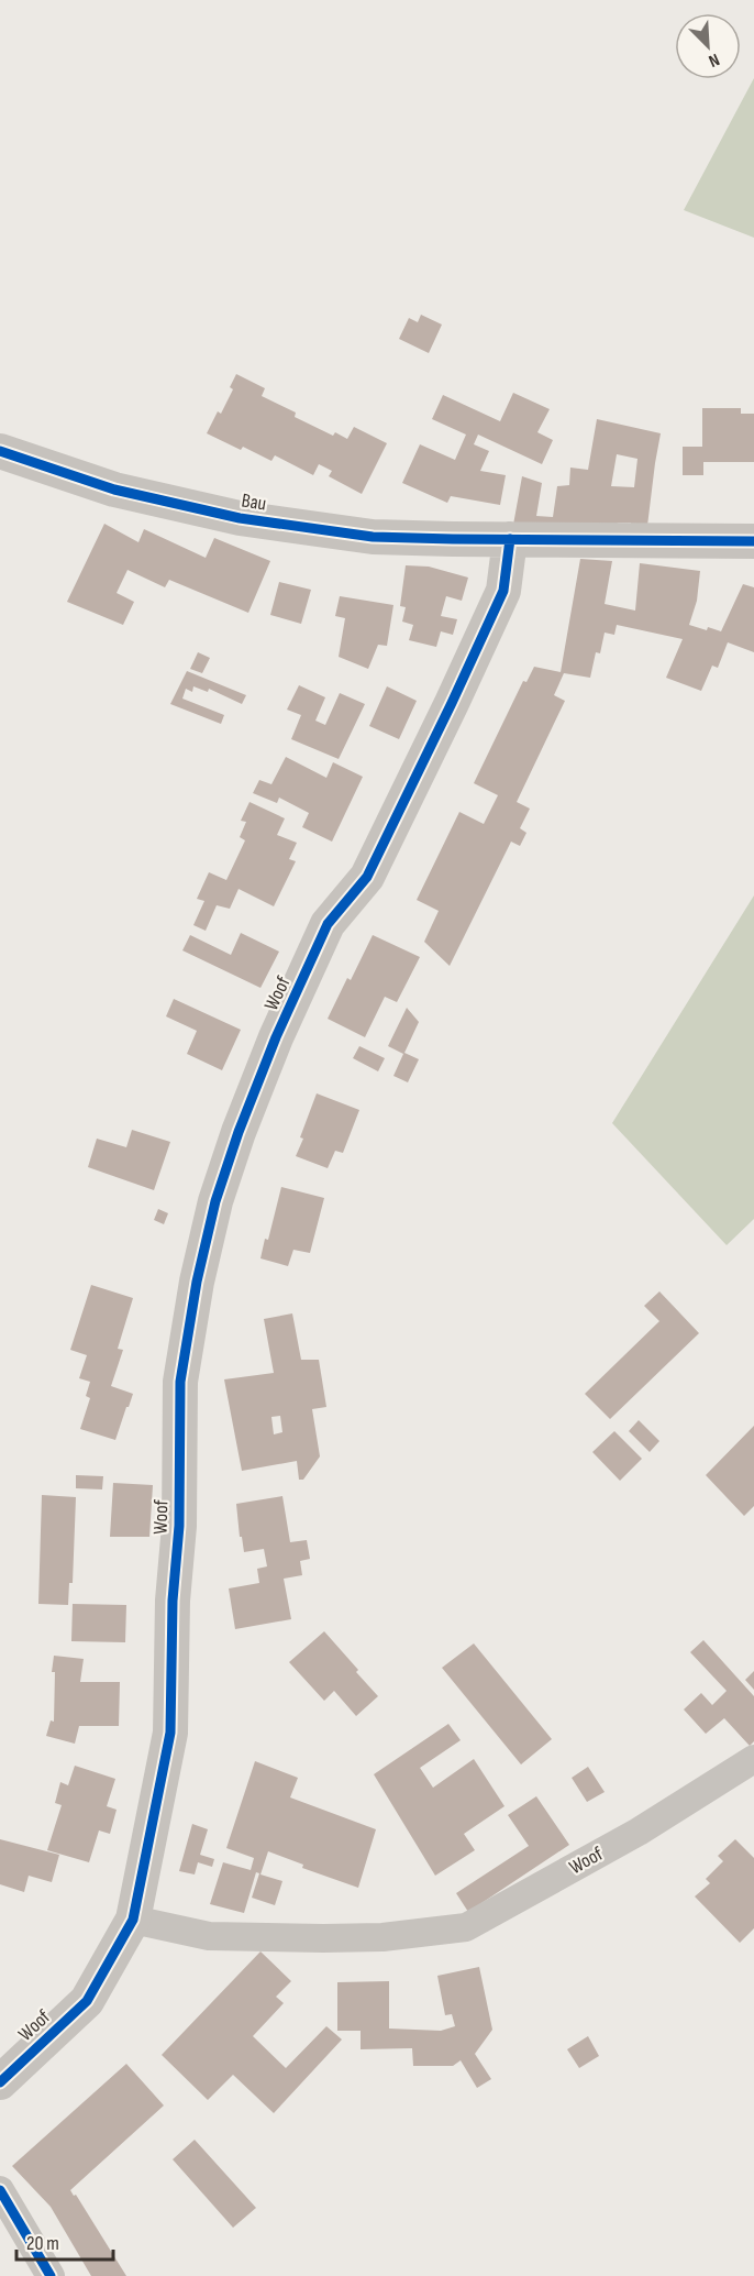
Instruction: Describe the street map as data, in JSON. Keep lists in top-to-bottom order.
{
  "streets": {
    "street": ["Bau", "Woof"]
  },
  "crossings": [
    ["Bau", "Woof"]
  ],
  "scale_bar": "20 m",
  "north": "bottom right"
}
